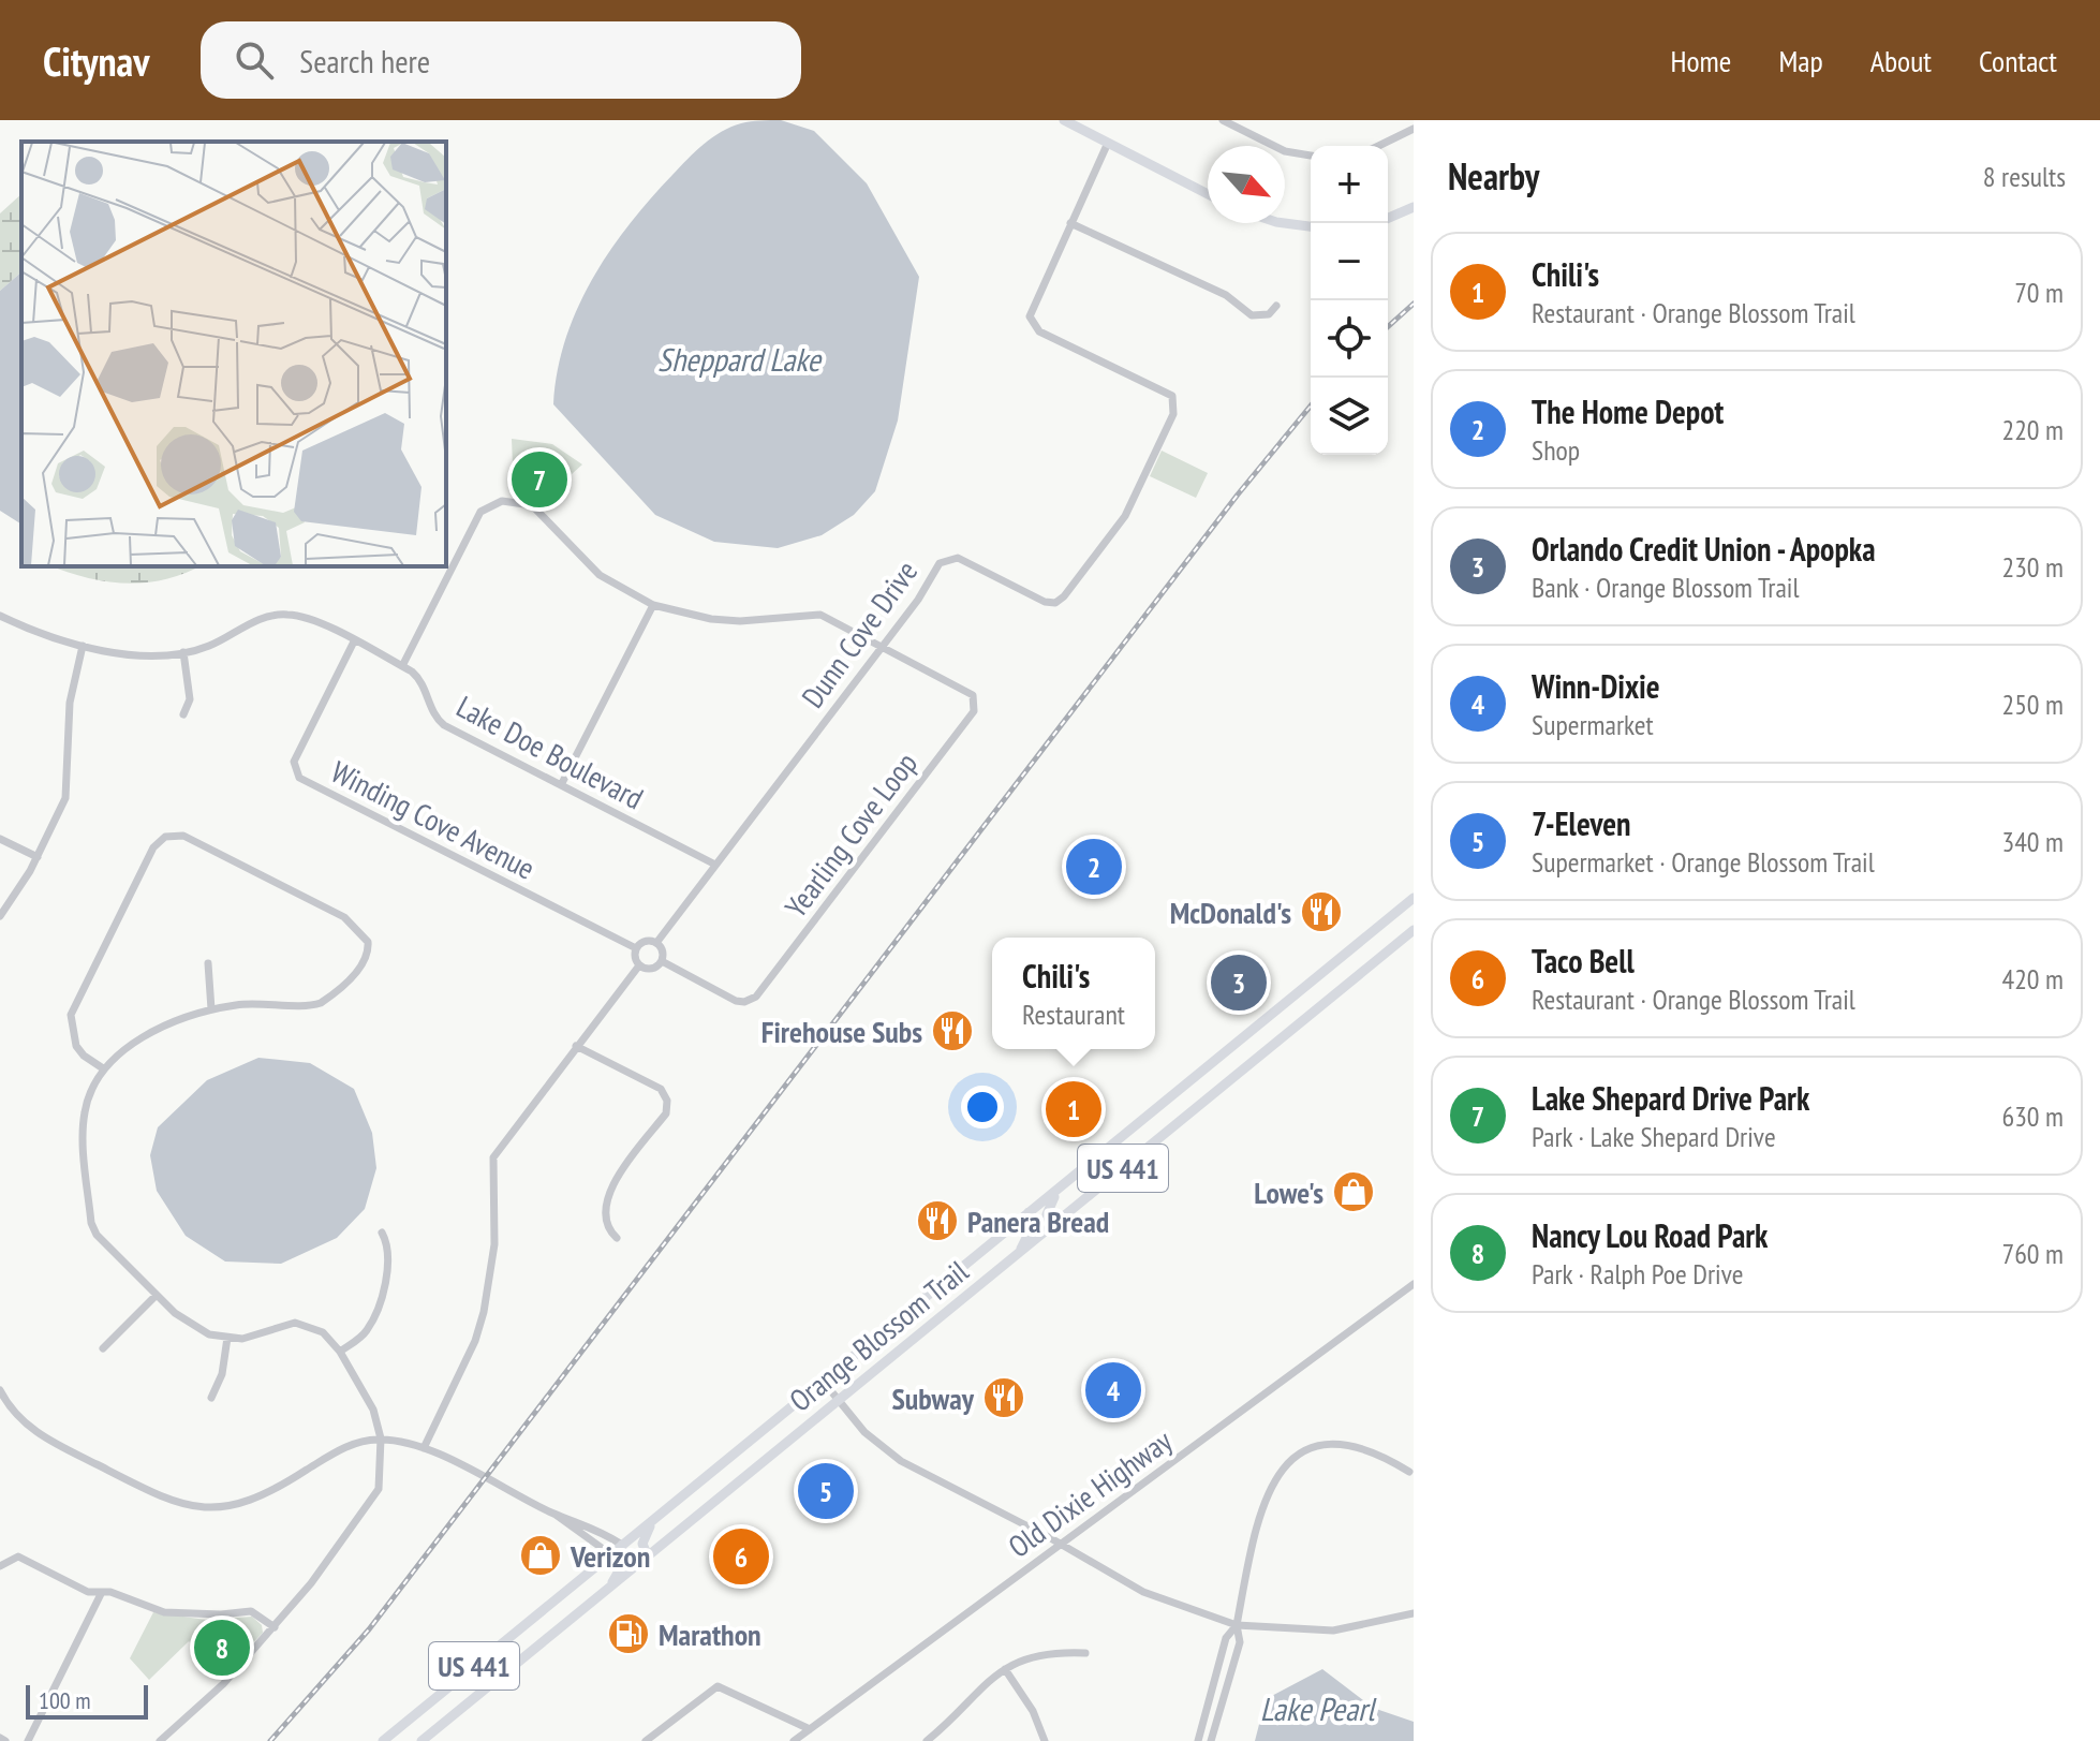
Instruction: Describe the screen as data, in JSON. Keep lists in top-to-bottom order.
{
  "streets": {
    "main road": ["US 441", "Orange Blossom Trail"],
    "street": [
      "Dunn Cove Drive",
      "Lake Doe Boulevard",
      "Winding Cove Avenue",
      "Yearling Cove Loop",
      "Old Dixie Highway"
    ]
  },
  "crossings": [
    ["Dunn Cove Drive", "Lake Doe Boulevard"],
    ["Dunn Cove Drive", "Winding Cove Avenue"],
    ["Dunn Cove Drive", "Yearling Cove Loop"],
    ["Lake Doe Boulevard", "Winding Cove Avenue"],
    ["Winding Cove Avenue", "Yearling Cove Loop"]
  ],
  "water": ["Sheppard Lake", "Lake Pearl"],
  "places": {
    "restaurant": [
      "McDonald's",
      "Firehouse Subs",
      "Panera Bread",
      "Subway"
    ],
    "shop": ["Lowe's", "Verizon"],
    "fuel station": ["Marathon"]
  },
  "scale_bar": "100 m",
  "north": "bottom right",
  "page": {
    "header": "Citynav",
    "search": "Search here",
    "nav": [
      "Home",
      "Map",
      "About",
      "Contact"
    ],
    "heading": ["Nearby", "8 results"],
    "map_buttons": ["+", "−"],
    "list": [
      {
        "mark": "1",
        "name": "Chili's",
        "note": "Restaurant · Orange Blossom Trail",
        "value": "70 m"
      },
      {
        "mark": "2",
        "name": "The Home Depot",
        "note": "Shop",
        "value": "220 m"
      },
      {
        "mark": "3",
        "name": "Orlando Credit Union - Apopka",
        "note": "Bank · Orange Blossom Trail",
        "value": "230 m"
      },
      {
        "mark": "4",
        "name": "Winn-Dixie",
        "note": "Supermarket",
        "value": "250 m"
      },
      {
        "mark": "5",
        "name": "7-Eleven",
        "note": "Supermarket · Orange Blossom Trail",
        "value": "340 m"
      },
      {
        "mark": "6",
        "name": "Taco Bell",
        "note": "Restaurant · Orange Blossom Trail",
        "value": "420 m"
      },
      {
        "mark": "7",
        "name": "Lake Shepard Drive Park",
        "note": "Park · Lake Shepard Drive",
        "value": "630 m"
      },
      {
        "mark": "8",
        "name": "Nancy Lou Road Park",
        "note": "Park · Ralph Poe Drive",
        "value": "760 m"
      }
    ],
    "pins": [
      "7",
      "2",
      "3",
      "1",
      "4",
      "5",
      "6",
      "8"
    ],
    "popup": ["Chili's", "Restaurant"],
    "scale": "100 m"
  }
}
